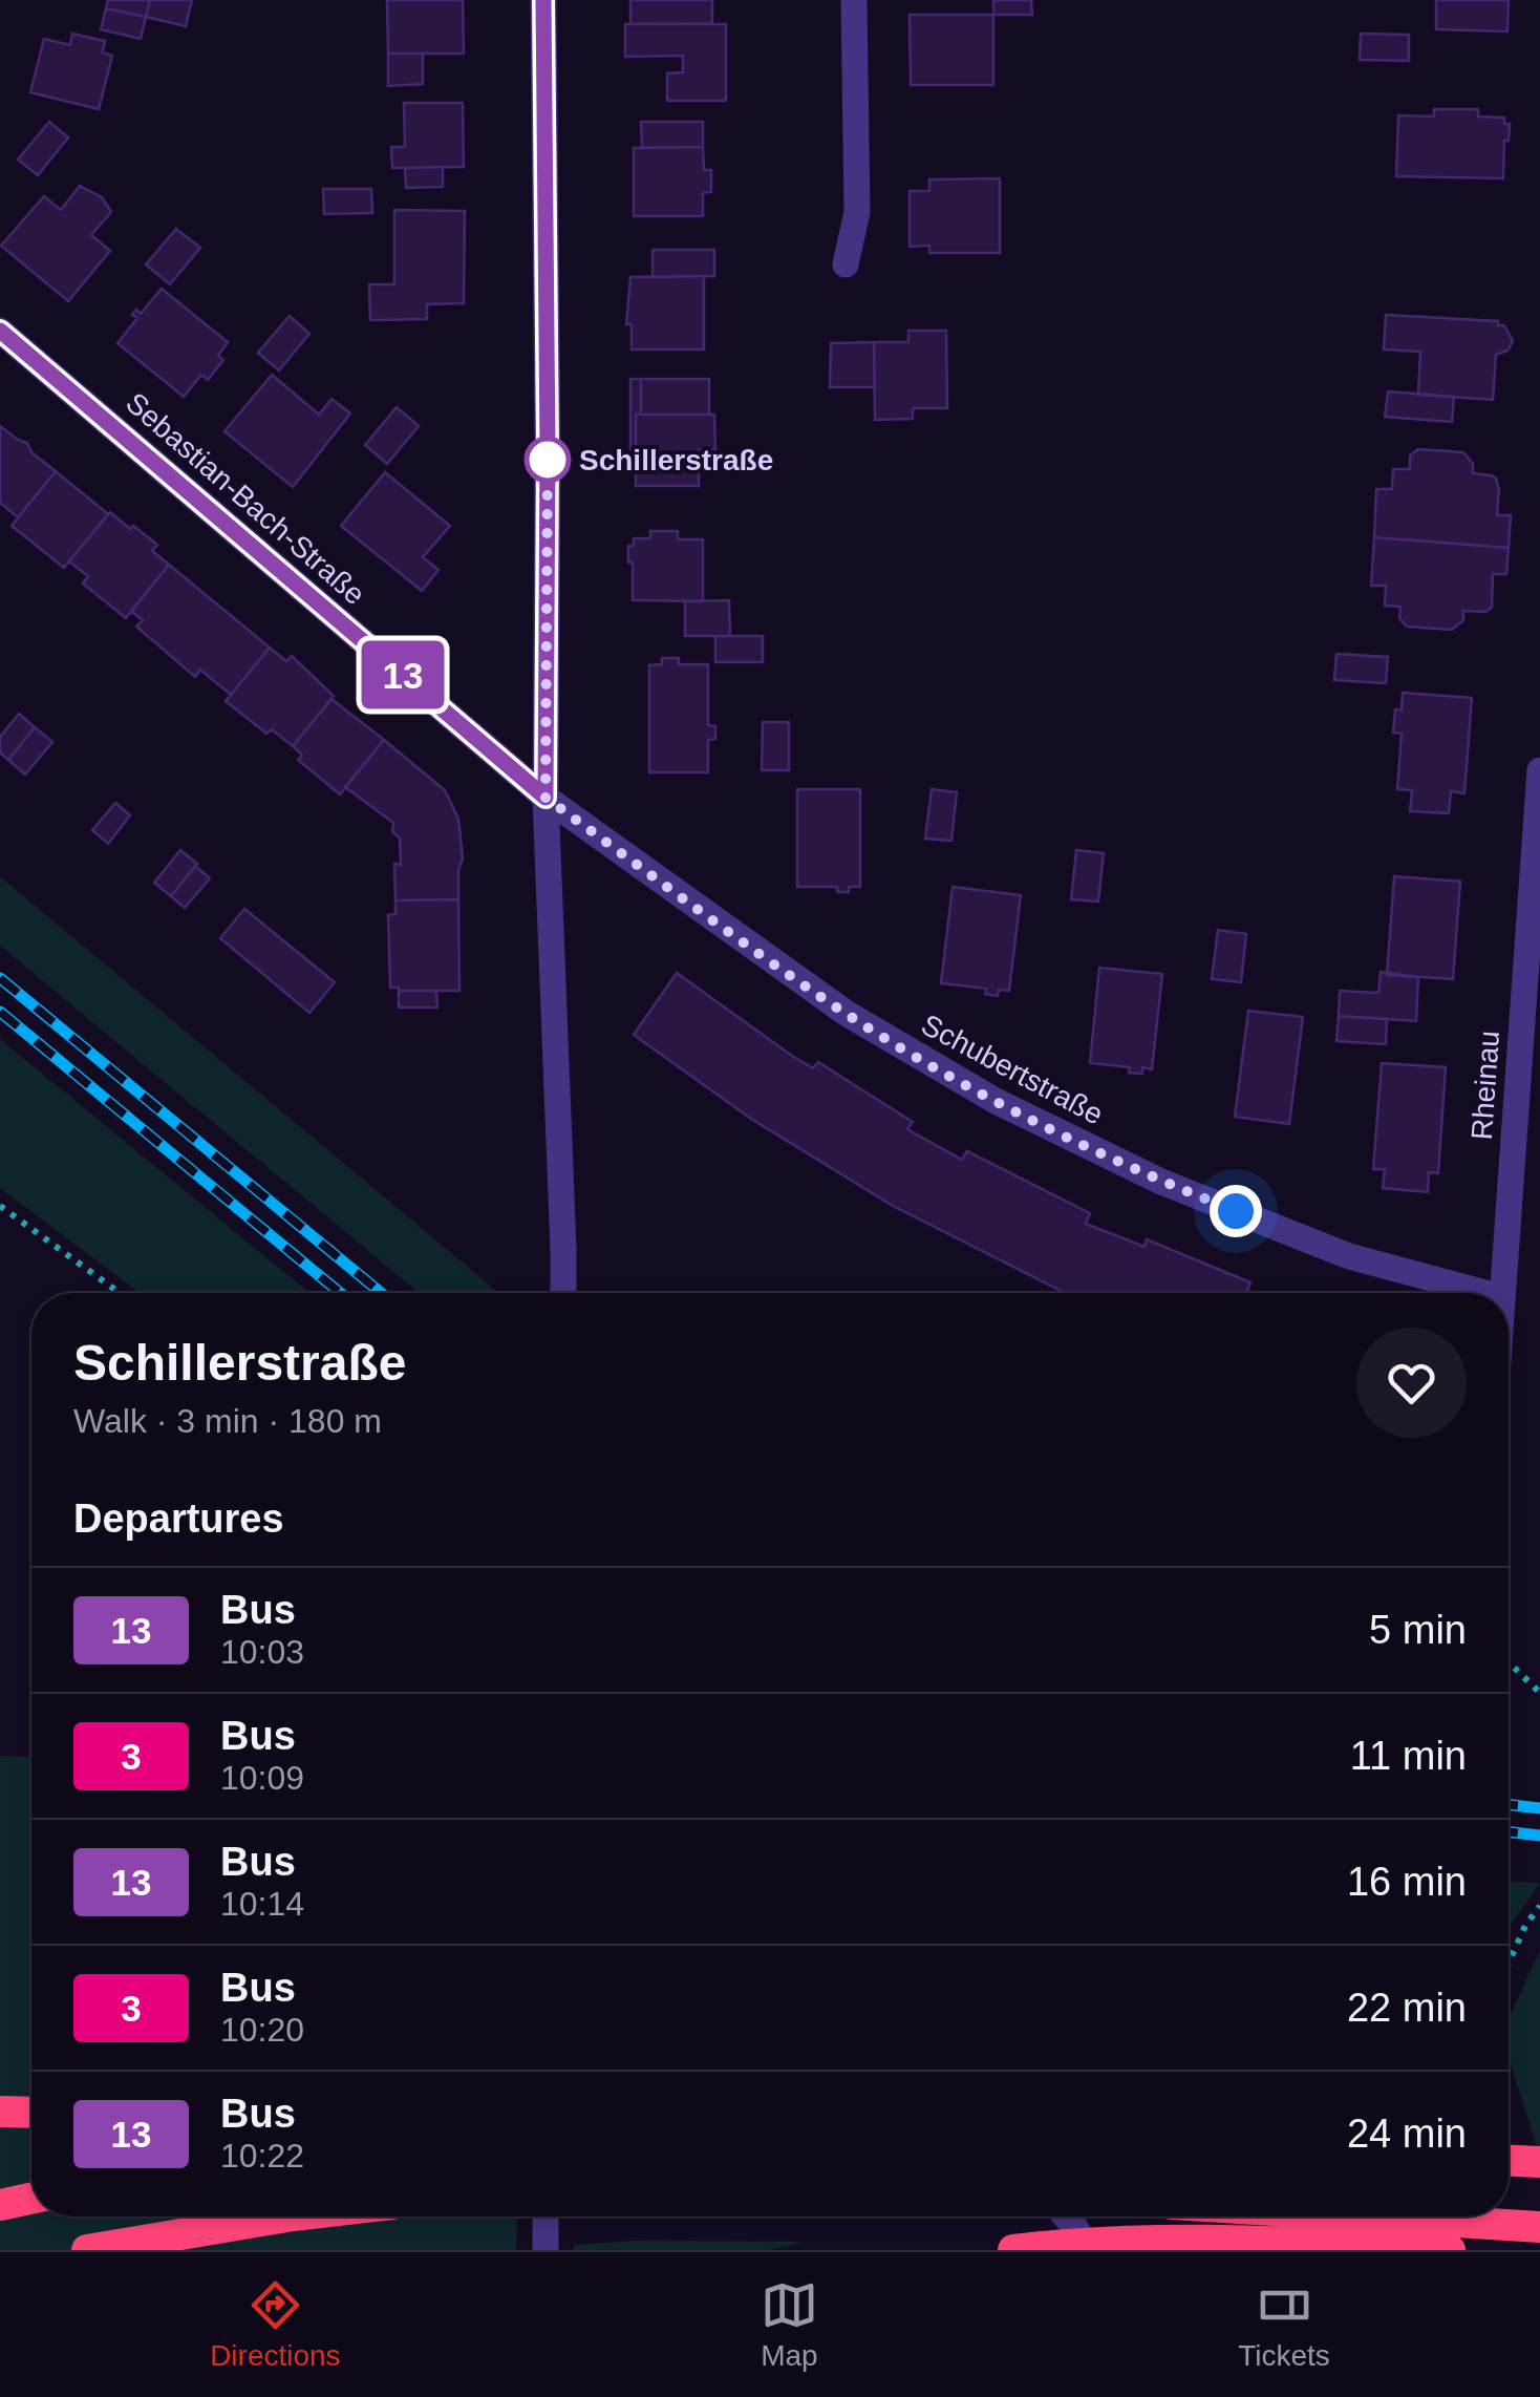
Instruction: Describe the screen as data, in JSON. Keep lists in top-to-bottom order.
{
  "streets": {
    "street": ["Sebastian-Bach-Straße", "Schubertstraße", "Rheinau"]
  },
  "crossings": [
    ["Sebastian-Bach-Straße", "Schubertstraße"]
  ],
  "places": ["Schillerstraße"],
  "lines": ["bus line 13"],
  "page": {
    "on_map": "13",
    "heading": [
      ["Schillerstraße", "Walk · 3 min · 180 m"],
      "Departures"
    ],
    "list": [
      {
        "mark": "13",
        "name": "Bus",
        "note": "10:03",
        "value": "5 min"
      },
      {
        "mark": "3",
        "name": "Bus",
        "note": "10:09",
        "value": "11 min"
      },
      {
        "mark": "13",
        "name": "Bus",
        "note": "10:14",
        "value": "16 min"
      },
      {
        "mark": "3",
        "name": "Bus",
        "note": "10:20",
        "value": "22 min"
      },
      {
        "mark": "13",
        "name": "Bus",
        "note": "10:22",
        "value": "24 min"
      }
    ],
    "tabs": ["Directions", "Map", "Tickets"]
  }
}
